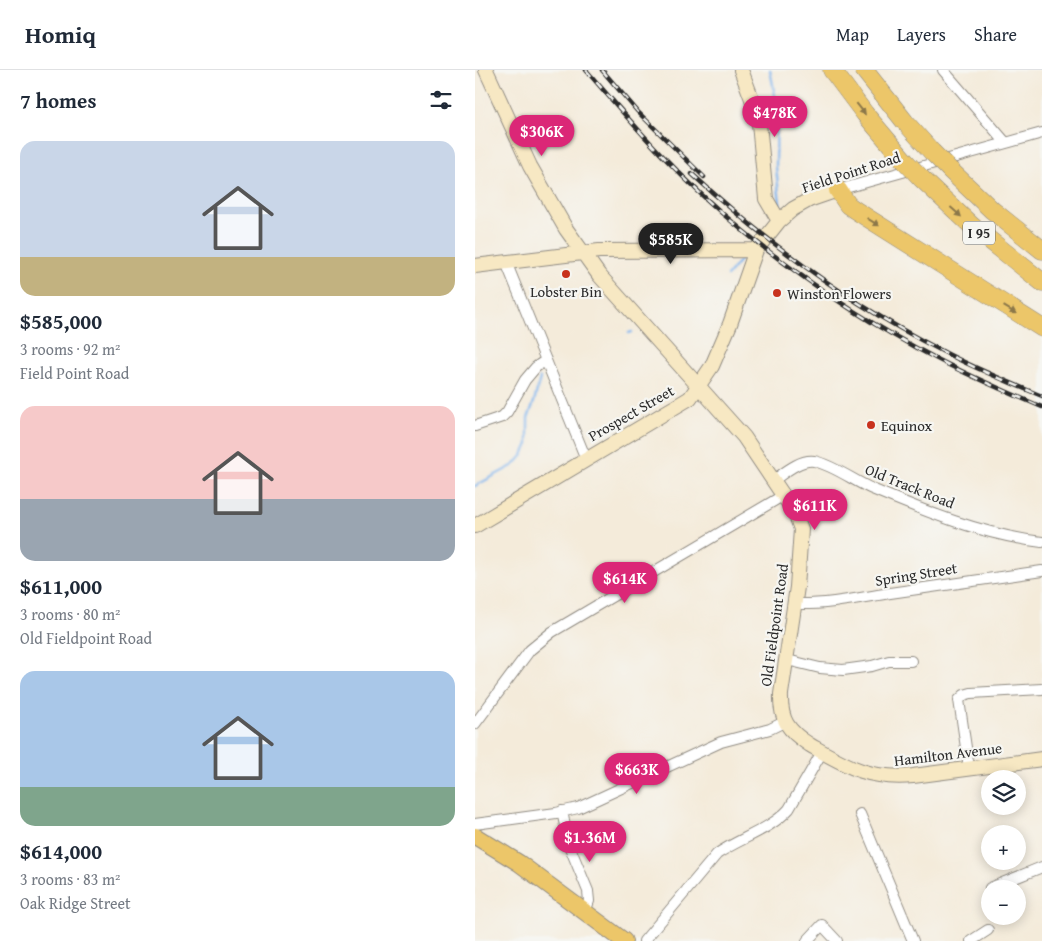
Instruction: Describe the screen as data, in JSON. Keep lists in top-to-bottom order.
{
  "streets": {
    "highway": ["I 95"],
    "main road": [
      "Field Point Road",
      "Prospect Street",
      "Old Fieldpoint Road",
      "Hamilton Avenue"
    ],
    "street": ["Old Track Road", "Spring Street"]
  },
  "crossings": [
    ["Field Point Road", "Prospect Street"],
    ["Prospect Street", "Old Fieldpoint Road"],
    ["Old Track Road", "Old Fieldpoint Road"],
    ["Spring Street", "Old Fieldpoint Road"],
    ["Old Fieldpoint Road", "Hamilton Avenue"]
  ],
  "places": ["Lobster Bin", "Winston Flowers", "Equinox"],
  "page": {
    "header": "Homiq",
    "nav": ["Map", "Layers", "Share"],
    "heading": "7 homes",
    "price": [
      "$478K",
      "$306K",
      "$585K",
      "$611K",
      "$614K",
      "$663K",
      "$1.36M"
    ],
    "list": [
      {
        "name": "$585,000",
        "note": "3 rooms · 92 m² · Field Point Road"
      },
      {
        "name": "$611,000",
        "note": "3 rooms · 80 m² · Old Fieldpoint Road"
      },
      {
        "name": "$614,000",
        "note": "3 rooms · 83 m² · Oak Ridge Street"
      }
    ],
    "map_buttons": ["+", "−"]
  }
}
